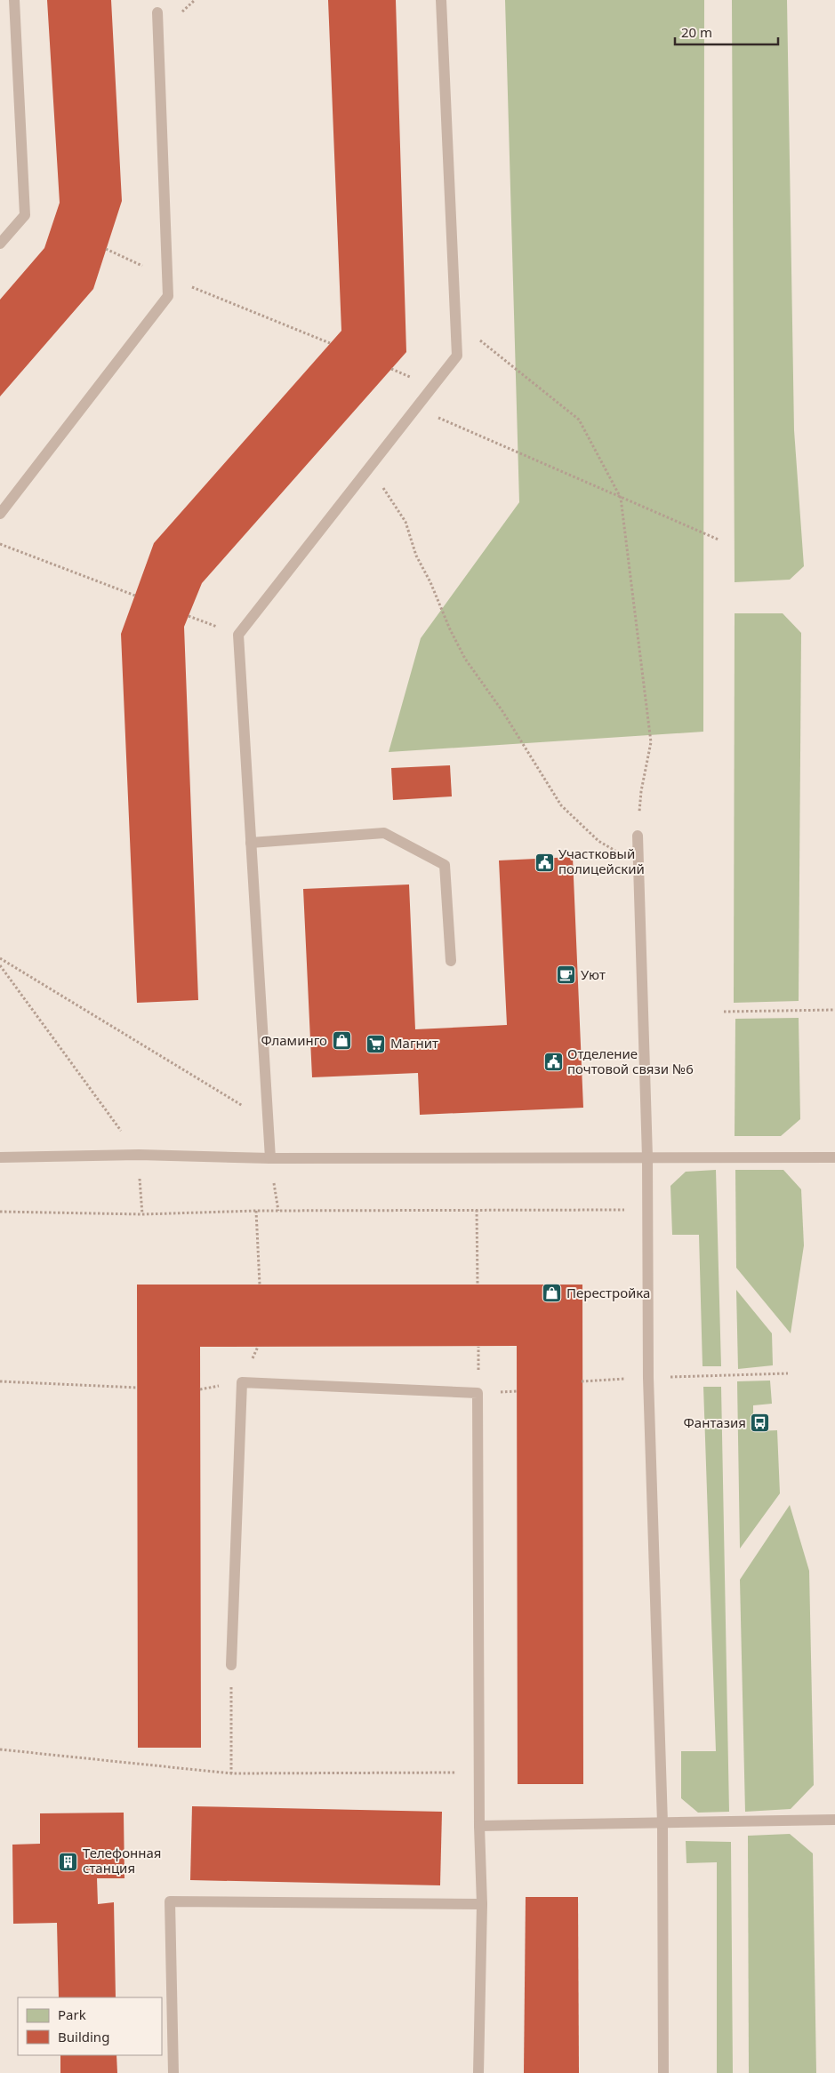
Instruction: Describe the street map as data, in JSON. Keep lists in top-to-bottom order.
{
  "places": {
    "public building": ["Участковый полицейский", "Отделение почтовой связи №6"],
    "cafe": ["Уют"],
    "shop": ["Фламинго", "Перестройка"],
    "supermarket": ["Магнит"],
    "bus stop": ["Фантазия"],
    "building": ["Телефонная станция"]
  },
  "legend": ["Park", "Building"],
  "scale_bar": "20 m"
}
